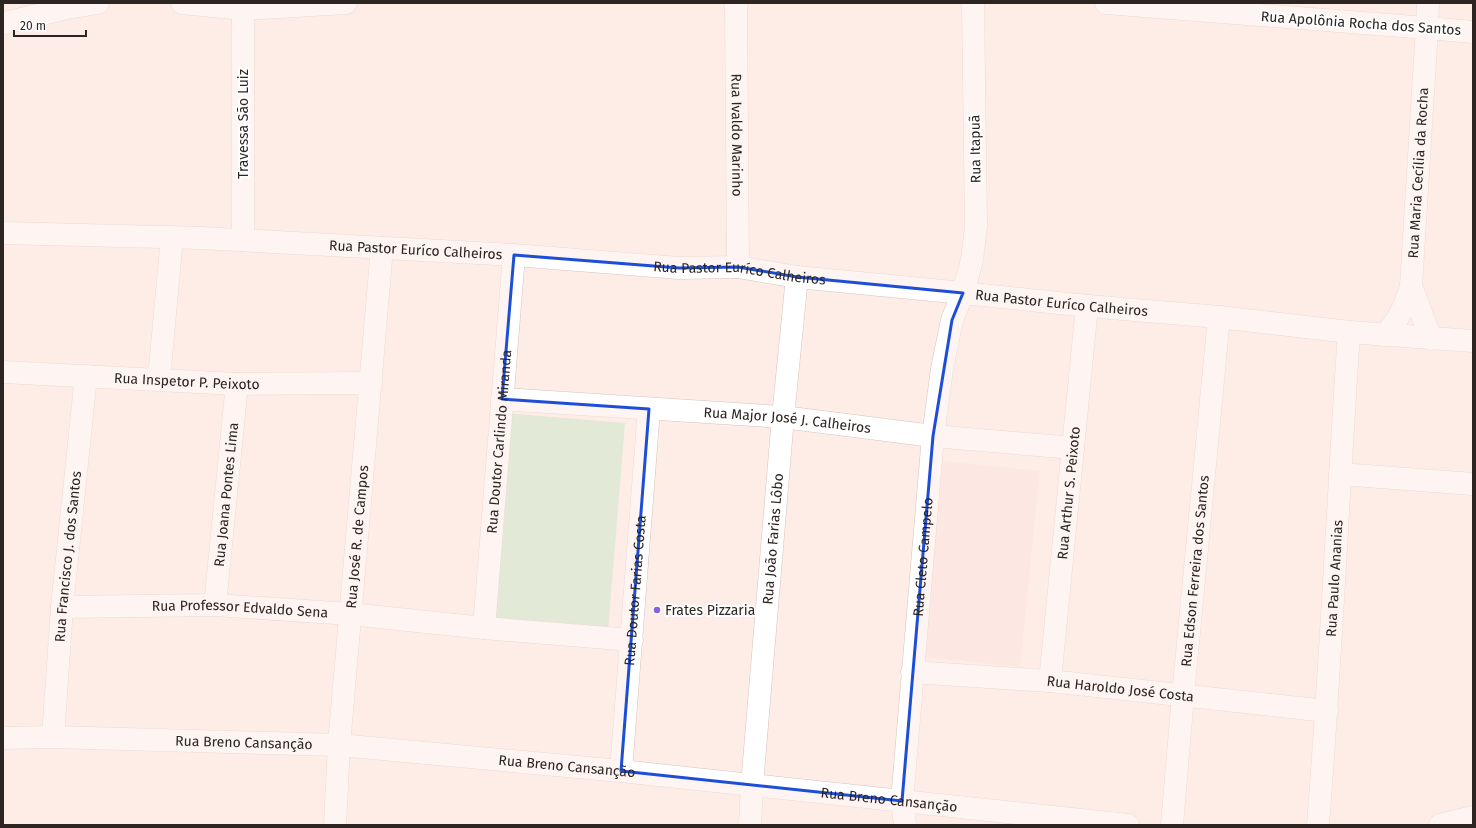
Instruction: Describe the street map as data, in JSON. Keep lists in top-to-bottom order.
{
  "streets": {
    "street": [
      "Rua Apolônia Rocha dos Santos",
      "Travessa São Luiz",
      "Rua Ivaldo Marinho",
      "Rua Itapuã",
      "Rua Maria Cecília da Rocha",
      "Rua Pastor Euríco Calheiros",
      "Rua Inspetor P. Peixoto",
      "Rua Major José J. Calheiros",
      "Rua Doutor Carlindo Miranda",
      "Rua Arthur S. Peixoto",
      "Rua Joana Pontes Lima",
      "Rua José R. de Campos",
      "Rua João Farias Lôbo",
      "Rua Francisco J. dos Santos",
      "Rua Cleto Campelo",
      "Rua Edson Ferreira dos Santos",
      "Rua Paulo Ananias",
      "Rua Doutor Farias Costa",
      "Rua Professor Edvaldo Sena",
      "Rua Haroldo José Costa",
      "Rua Breno Cansanção"
    ]
  },
  "crossings": [
    ["Rua Apolônia Rocha dos Santos", "Rua Maria Cecília da Rocha"],
    ["Travessa São Luiz", "Rua Pastor Euríco Calheiros"],
    ["Rua Ivaldo Marinho", "Rua Pastor Euríco Calheiros"],
    ["Rua Itapuã", "Rua Pastor Euríco Calheiros"],
    ["Rua Itapuã", "Rua Cleto Campelo"],
    ["Rua Maria Cecília da Rocha", "Rua Pastor Euríco Calheiros"],
    ["Rua Pastor Euríco Calheiros", "Rua Doutor Carlindo Miranda"],
    ["Rua Pastor Euríco Calheiros", "Rua Arthur S. Peixoto"],
    ["Rua Pastor Euríco Calheiros", "Rua José R. de Campos"],
    ["Rua Pastor Euríco Calheiros", "Rua João Farias Lôbo"],
    ["Rua Pastor Euríco Calheiros", "Rua Cleto Campelo"],
    ["Rua Pastor Euríco Calheiros", "Rua Edson Ferreira dos Santos"],
    ["Rua Pastor Euríco Calheiros", "Rua Paulo Ananias"],
    ["Rua Inspetor P. Peixoto", "Rua Joana Pontes Lima"],
    ["Rua Inspetor P. Peixoto", "Rua José R. de Campos"],
    ["Rua Inspetor P. Peixoto", "Rua Francisco J. dos Santos"],
    ["Rua Major José J. Calheiros", "Rua Doutor Carlindo Miranda"],
    ["Rua Major José J. Calheiros", "Rua Arthur S. Peixoto"],
    ["Rua Major José J. Calheiros", "Rua João Farias Lôbo"],
    ["Rua Major José J. Calheiros", "Rua Cleto Campelo"],
    ["Rua Major José J. Calheiros", "Rua Doutor Farias Costa"],
    ["Rua Doutor Carlindo Miranda", "Rua Professor Edvaldo Sena"],
    ["Rua Arthur S. Peixoto", "Rua Haroldo José Costa"],
    ["Rua Joana Pontes Lima", "Rua Professor Edvaldo Sena"],
    ["Rua José R. de Campos", "Rua Professor Edvaldo Sena"],
    ["Rua José R. de Campos", "Rua Breno Cansanção"],
    ["Rua João Farias Lôbo", "Rua Breno Cansanção"],
    ["Rua Francisco J. dos Santos", "Rua Professor Edvaldo Sena"],
    ["Rua Francisco J. dos Santos", "Rua Breno Cansanção"],
    ["Rua Cleto Campelo", "Rua Haroldo José Costa"],
    ["Rua Cleto Campelo", "Rua Breno Cansanção"],
    ["Rua Edson Ferreira dos Santos", "Rua Haroldo José Costa"],
    ["Rua Paulo Ananias", "Rua Haroldo José Costa"],
    ["Rua Doutor Farias Costa", "Rua Professor Edvaldo Sena"],
    ["Rua Doutor Farias Costa", "Rua Breno Cansanção"]
  ],
  "places": ["Frates Pizzaria"],
  "scale_bar": "20 m"
}
